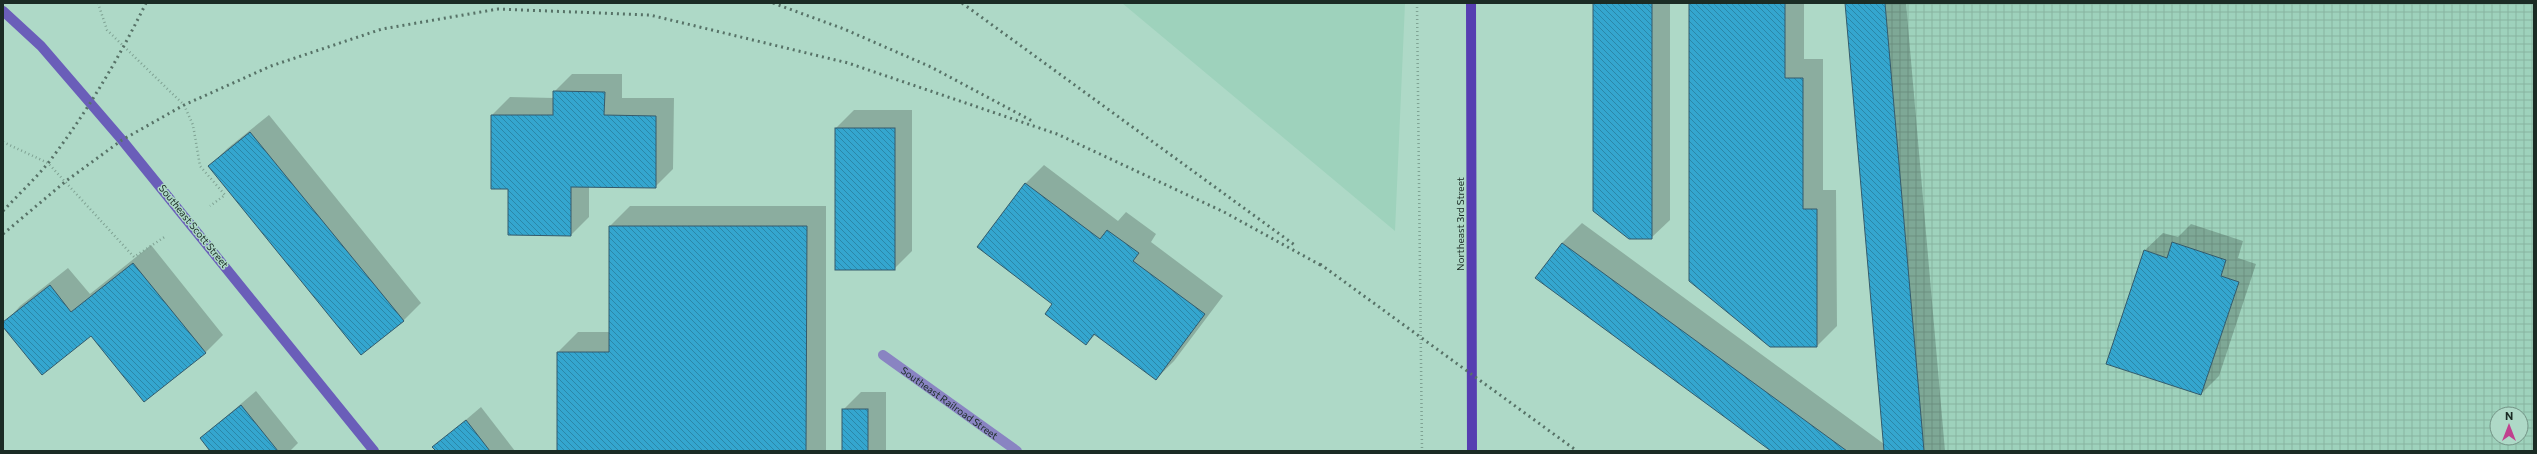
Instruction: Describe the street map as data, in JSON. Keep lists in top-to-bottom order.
{
  "streets": {
    "main road": ["Northeast 3rd Street"],
    "street": ["Southeast Scott Street", "Southeast Railroad Street"]
  },
  "north": "top"
}
